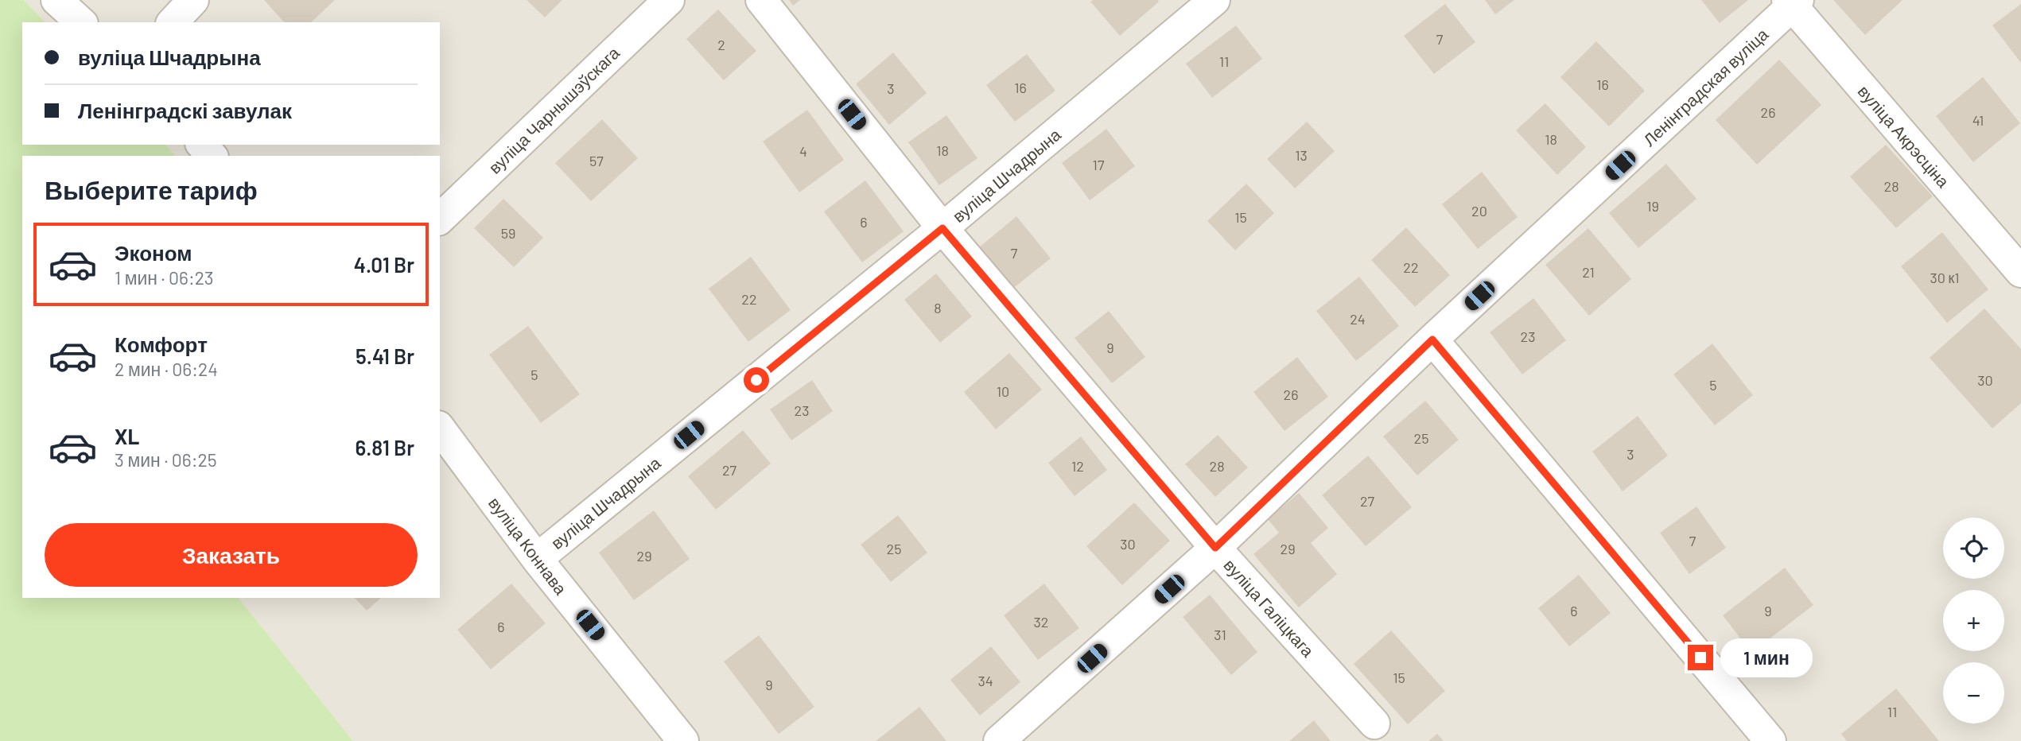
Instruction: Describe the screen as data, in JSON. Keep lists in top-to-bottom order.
{
  "streets": {
    "street": [
      "Ленінградская вуліца",
      "вуліца Чарнышэўскага",
      "вуліца Акрэсціна",
      "вуліца Шчадрына",
      "вуліца Коннава",
      "вуліца Галіцкага"
    ]
  },
  "crossings": [
    ["Ленінградская вуліца", "вуліца Акрэсціна"],
    ["Ленінградская вуліца", "вуліца Галіцкага"],
    ["вуліца Шчадрына", "вуліца Коннава"],
    ["вуліца Шчадрына", "вуліца Галіцкага"]
  ],
  "house_numbers": [
    "7",
    "2",
    "11",
    "16",
    "16",
    "3",
    "26",
    "41",
    "18",
    "18",
    "4",
    "13",
    "57",
    "17",
    "28",
    "19",
    "20",
    "15",
    "6",
    "59",
    "7",
    "22",
    "21",
    "30 к1",
    "22",
    "8",
    "24",
    "23",
    "9",
    "5",
    "30",
    "5",
    "10",
    "26",
    "23",
    "25",
    "3",
    "12",
    "28",
    "27",
    "27",
    "7",
    "30",
    "25",
    "29",
    "29",
    "6",
    "9",
    "32",
    "6",
    "31",
    "15",
    "34",
    "9",
    "11"
  ],
  "page": {
    "banner": ["вуліца Шчадрына", "Ленінградскі завулак"],
    "heading": "Выберите тариф",
    "list": [
      {
        "name": "Эконом",
        "note": "1 мин · 06:23",
        "value": "4.01 Br"
      },
      {
        "name": "Комфорт",
        "note": "2 мин · 06:24",
        "value": "5.41 Br"
      },
      {
        "name": "XL",
        "note": "3 мин · 06:25",
        "value": "6.81 Br"
      }
    ],
    "buttons": "Заказать",
    "map_buttons": ["+", "−"],
    "bubble": "1 мин"
  }
}
